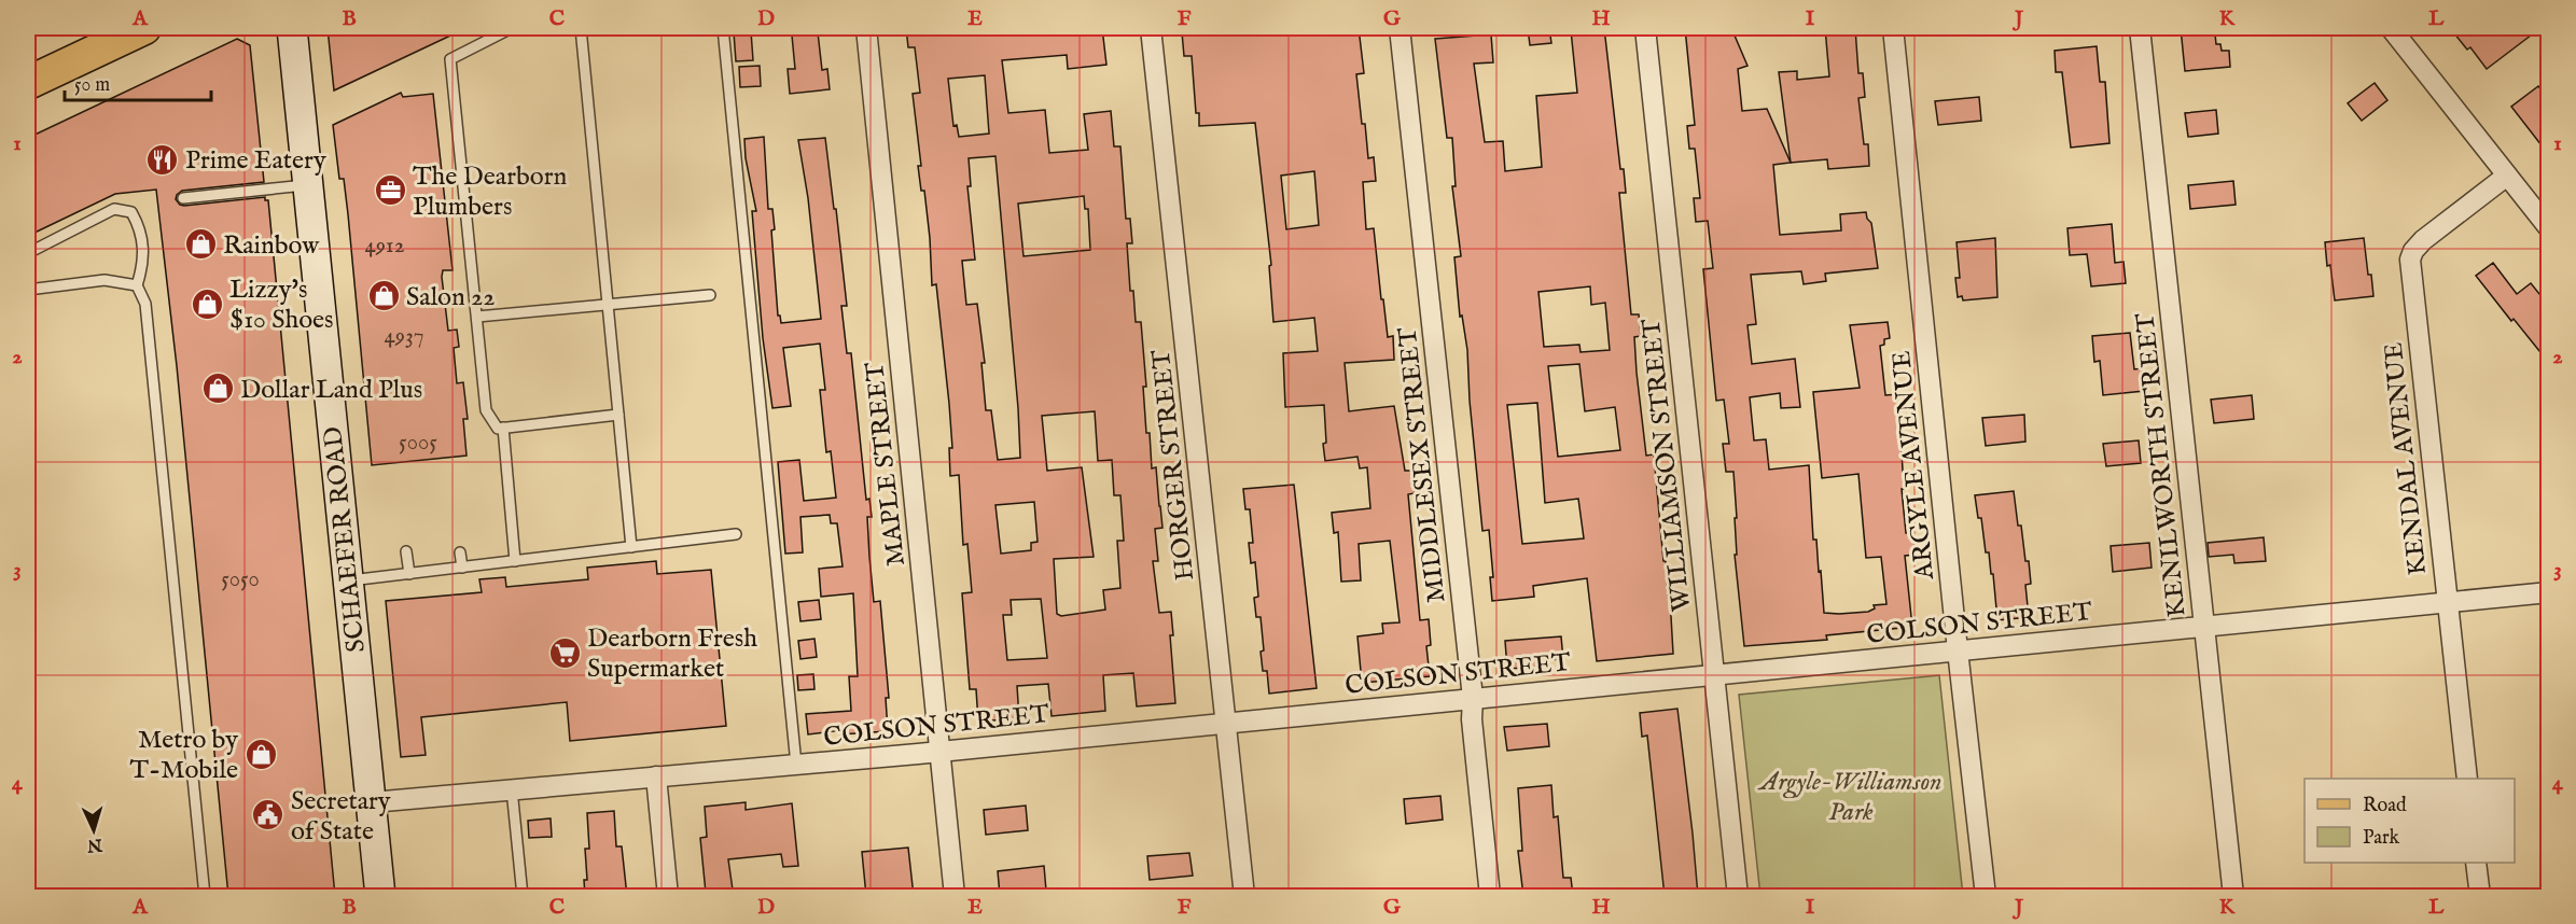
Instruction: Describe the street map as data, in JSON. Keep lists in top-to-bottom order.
{
  "streets": {
    "main road": ["SCHAEFER ROAD"],
    "street": [
      "KENDAL AVENUE",
      "MAPLE STREET",
      "HORGER STREET",
      "MIDDLESEX STREET",
      "WILLIAMSON STREET",
      "ARGYLE AVENUE",
      "KENILWORTH STREET",
      "COLSON STREET"
    ]
  },
  "crossings": [
    ["KENDAL AVENUE", "COLSON STREET"],
    ["MAPLE STREET", "COLSON STREET"],
    ["HORGER STREET", "COLSON STREET"],
    ["MIDDLESEX STREET", "COLSON STREET"],
    ["WILLIAMSON STREET", "COLSON STREET"],
    ["ARGYLE AVENUE", "COLSON STREET"],
    ["KENILWORTH STREET", "COLSON STREET"],
    ["SCHAEFER ROAD", "COLSON STREET"]
  ],
  "parks": ["Argyle-Williamson Park"],
  "places": {
    "restaurant": ["Prime Eatery"],
    "office": ["The Dearborn Plumbers"],
    "shop": [
      "Rainbow",
      "Salon 22",
      "Lizzy's $10 Shoes",
      "Dollar Land Plus",
      "Metro by T-Mobile"
    ],
    "supermarket": ["Dearborn Fresh Supermarket"],
    "public building": ["Secretary of State"]
  },
  "house_numbers": [
    "4912",
    "4937",
    "5005",
    "5050"
  ],
  "legend": ["Road", "Park"],
  "scale_bar": "50 m",
  "north": "bottom",
  "grid": {
    "columns": [
      "A",
      "B",
      "C",
      "D",
      "E",
      "F",
      "G",
      "H",
      "I",
      "J",
      "K",
      "L"
    ],
    "rows": [
      "1",
      "2",
      "3",
      "4"
    ]
  }
}
